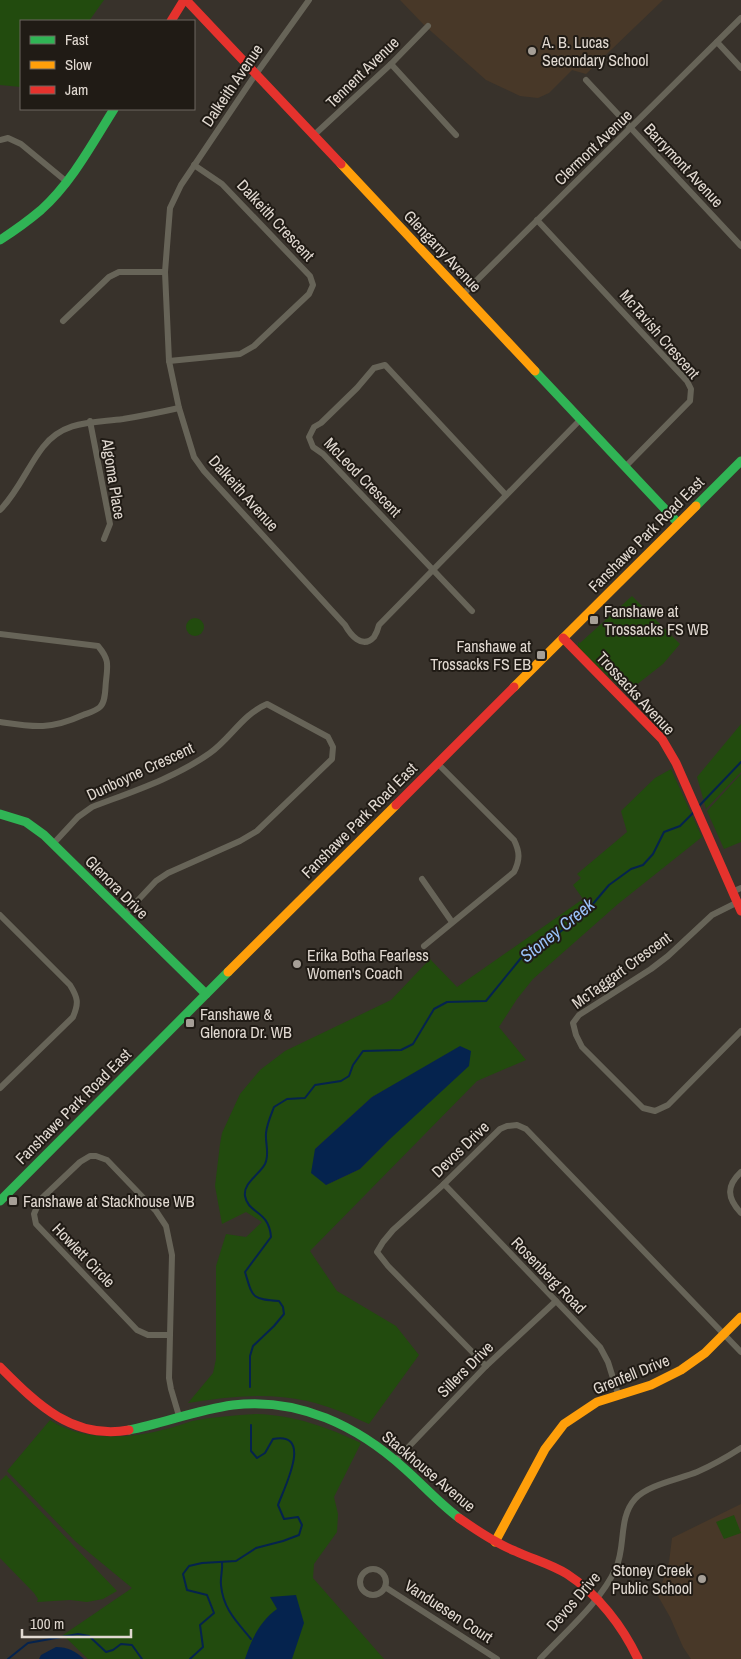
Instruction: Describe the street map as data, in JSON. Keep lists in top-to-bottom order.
{
  "streets": {
    "street": [
      "Tennent Avenue",
      "Dalkeith Avenue",
      "Clermont Avenue",
      "Barrymont Avenue",
      "Dalkeith Crescent",
      "Glengarry Avenue",
      "McTavish Crescent",
      "McLeod Crescent",
      "Algoma Place",
      "Fanshawe Park Road East",
      "Trossacks Avenue",
      "Dunboyne Crescent",
      "Glenora Drive",
      "McTaggart Crescent",
      "Devos Drive",
      "Howlett Circle",
      "Rosenberg Road",
      "Sillers Drive",
      "Grenfell Drive",
      "Stackhouse Avenue",
      "Vanduesen Court"
    ]
  },
  "crossings": [
    ["Tennent Avenue", "Glengarry Avenue"],
    ["Dalkeith Avenue", "Dalkeith Crescent"],
    ["Dalkeith Avenue", "Glengarry Avenue"],
    ["Dalkeith Avenue", "McLeod Crescent"],
    ["Clermont Avenue", "Barrymont Avenue"],
    ["Clermont Avenue", "Glengarry Avenue"],
    ["Clermont Avenue", "McTavish Crescent"],
    ["Glengarry Avenue", "McTavish Crescent"],
    ["Glengarry Avenue", "Fanshawe Park Road East"],
    ["Fanshawe Park Road East", "Trossacks Avenue"],
    ["Fanshawe Park Road East", "Glenora Drive"],
    ["Trossacks Avenue", "McTaggart Crescent"],
    ["Dunboyne Crescent", "Glenora Drive"],
    ["Devos Drive", "Rosenberg Road"],
    ["Devos Drive", "Sillers Drive"],
    ["Devos Drive", "Grenfell Drive"],
    ["Devos Drive", "Stackhouse Avenue"],
    ["Howlett Circle", "Stackhouse Avenue"],
    ["Rosenberg Road", "Sillers Drive"],
    ["Rosenberg Road", "Grenfell Drive"],
    ["Sillers Drive", "Stackhouse Avenue"],
    ["Grenfell Drive", "Stackhouse Avenue"]
  ],
  "water": ["Stoney Creek"],
  "places": {
    "other": ["A. B. Lucas Secondary School", "Erika Botha Fearless Women's Coach", "Stoney Creek Public School"],
    "transit": [
      "Fanshawe at Trossacks FS WB",
      "Fanshawe at Trossacks FS EB",
      "Fanshawe & Glenora Dr. WB",
      "Fanshawe at Stackhouse WB"
    ]
  },
  "legend": ["Fast", "Slow", "Jam"],
  "scale_bar": "100 m"
}
